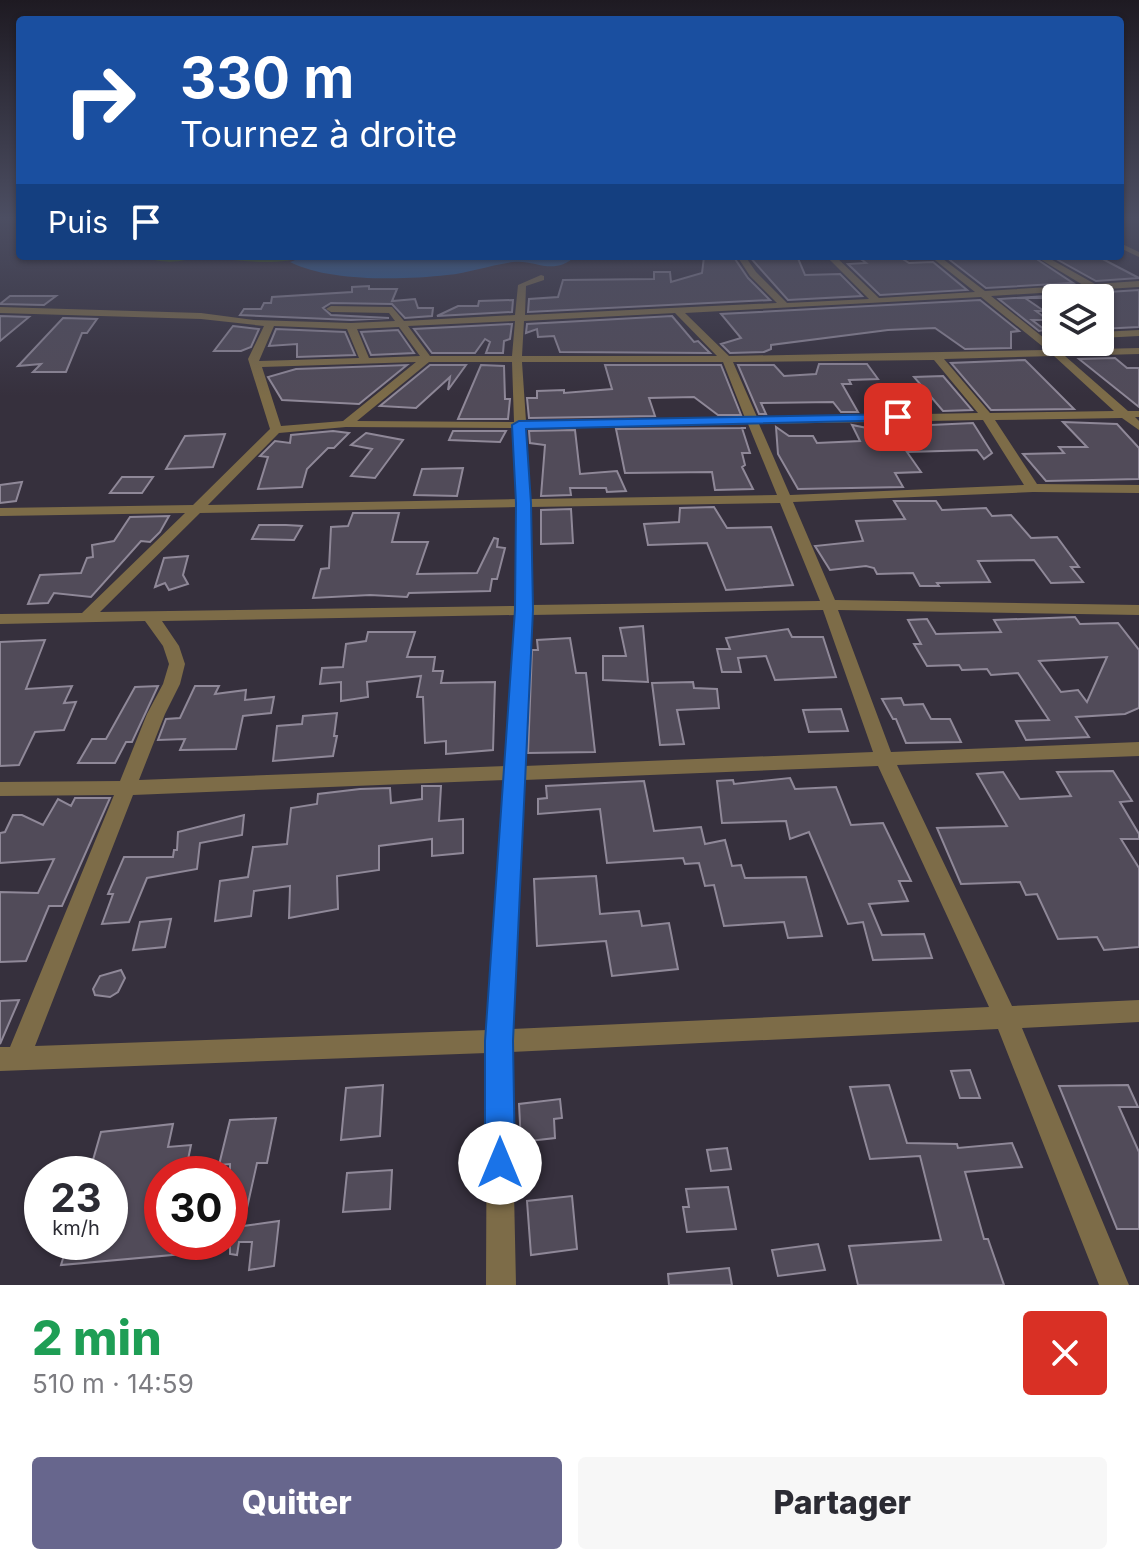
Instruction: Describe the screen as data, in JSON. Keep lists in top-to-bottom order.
{
  "page": {
    "turn": ["330 m", "Tournez à droite"],
    "then": "Puis",
    "speed": "23 km/h",
    "limit": "30",
    "heading": ["2 min", "510 m · 14:59"],
    "buttons": ["Quitter", "Partager"]
  }
}
